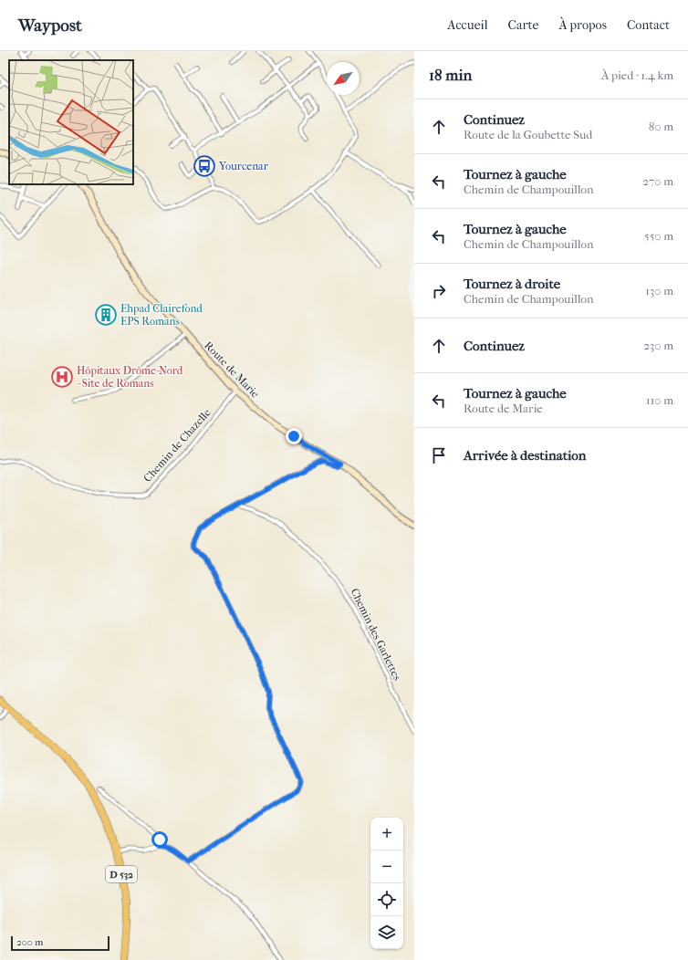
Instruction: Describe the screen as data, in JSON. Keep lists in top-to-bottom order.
{
  "streets": {
    "main road": ["D 532"],
    "street": ["Route de Marie", "Chemin de Chazelle", "Chemin des Garlettes"]
  },
  "crossings": [
    ["Route de Marie", "Chemin de Chazelle"]
  ],
  "places": {
    "bus stop": ["Yourcenar"],
    "building": ["Ehpad Clairefond EPS Romans"],
    "hospital": ["Hôpitaux Drôme-Nord - Site de Romans"]
  },
  "scale_bar": "200 m",
  "north": "bottom left",
  "page": {
    "header": "Waypost",
    "nav": [
      "Accueil",
      "Carte",
      "À propos",
      "Contact"
    ],
    "heading": ["18 min", "À pied · 1.4 km"],
    "list": [
      ["Continuez", "Route de la Goubette Sud", "80 m"],
      ["Tournez à gauche", "Chemin de Champouillon", "270 m"],
      ["Tournez à gauche", "Chemin de Champouillon", "550 m"],
      ["Tournez à droite", "Chemin de Champouillon", "130 m"],
      ["Continuez", "230 m"],
      ["Tournez à gauche", "Route de Marie", "110 m"],
      "Arrivée à destination"
    ],
    "map_buttons": ["+", "−"],
    "scale": "200 m"
  }
}
